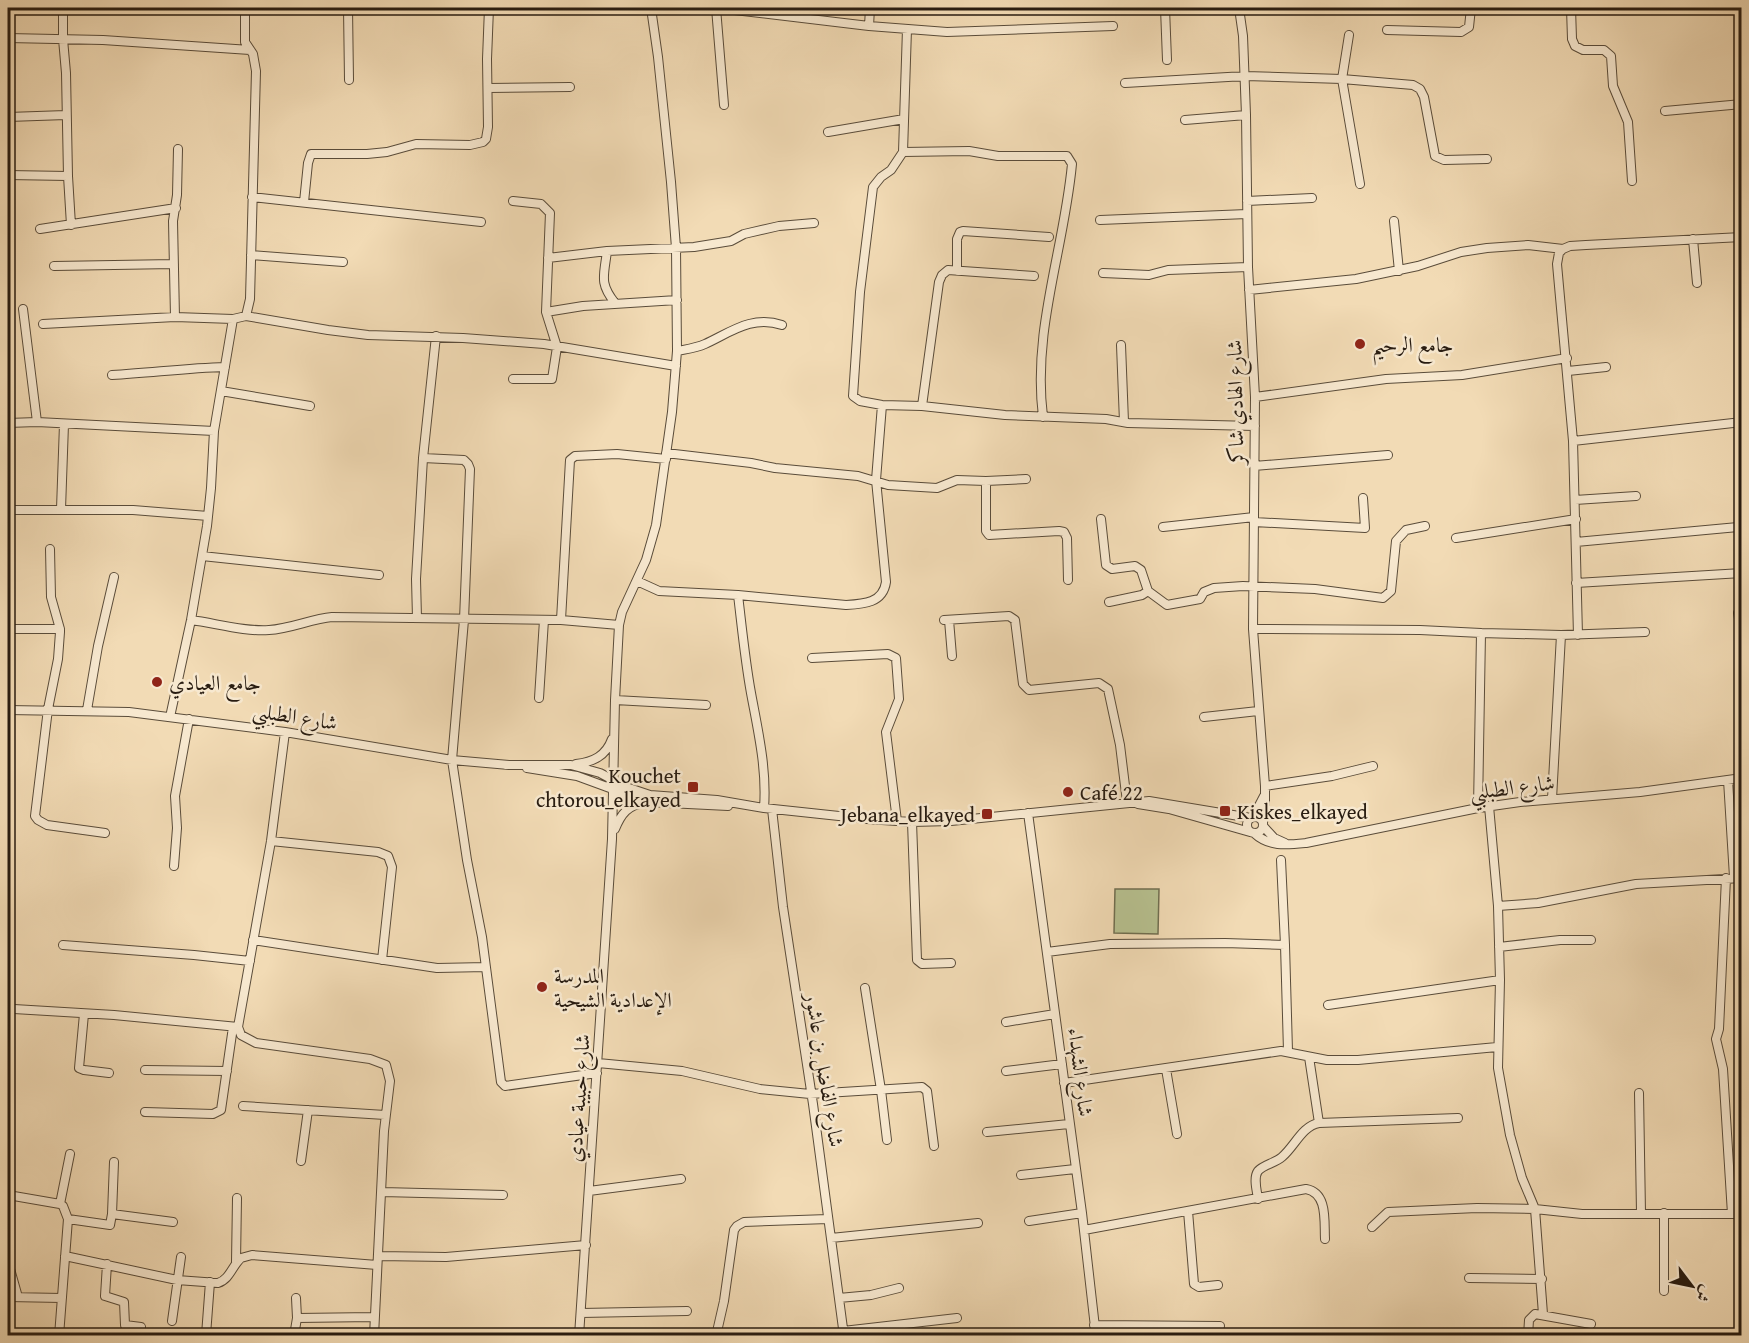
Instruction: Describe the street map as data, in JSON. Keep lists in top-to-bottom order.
{
  "streets": {
    "street": [
      "شارع الهادي شاكر",
      "شارع الطبلبي",
      "شارع الفاضل بن عاشور",
      "شارع الشهداء",
      "شارع حبيبة عيادي"
    ]
  },
  "crossings": [
    ["شارع الهادي شاكر", "شارع الطبلبي"],
    ["شارع الطبلبي", "شارع الفاضل بن عاشور"],
    ["شارع الطبلبي", "شارع الشهداء"],
    ["شارع الطبلبي", "شارع حبيبة عيادي"]
  ],
  "places": {
    "other": [
      "جامع الرحيم",
      "جامع العيادي",
      "Café 22",
      "المدرسة الإعدادية الشيحية"
    ],
    "transit": ["Kouchet chtorou_elkayed", "Kiskes_elkayed", "Jebana_elkayed"]
  },
  "north": "bottom right"
}
